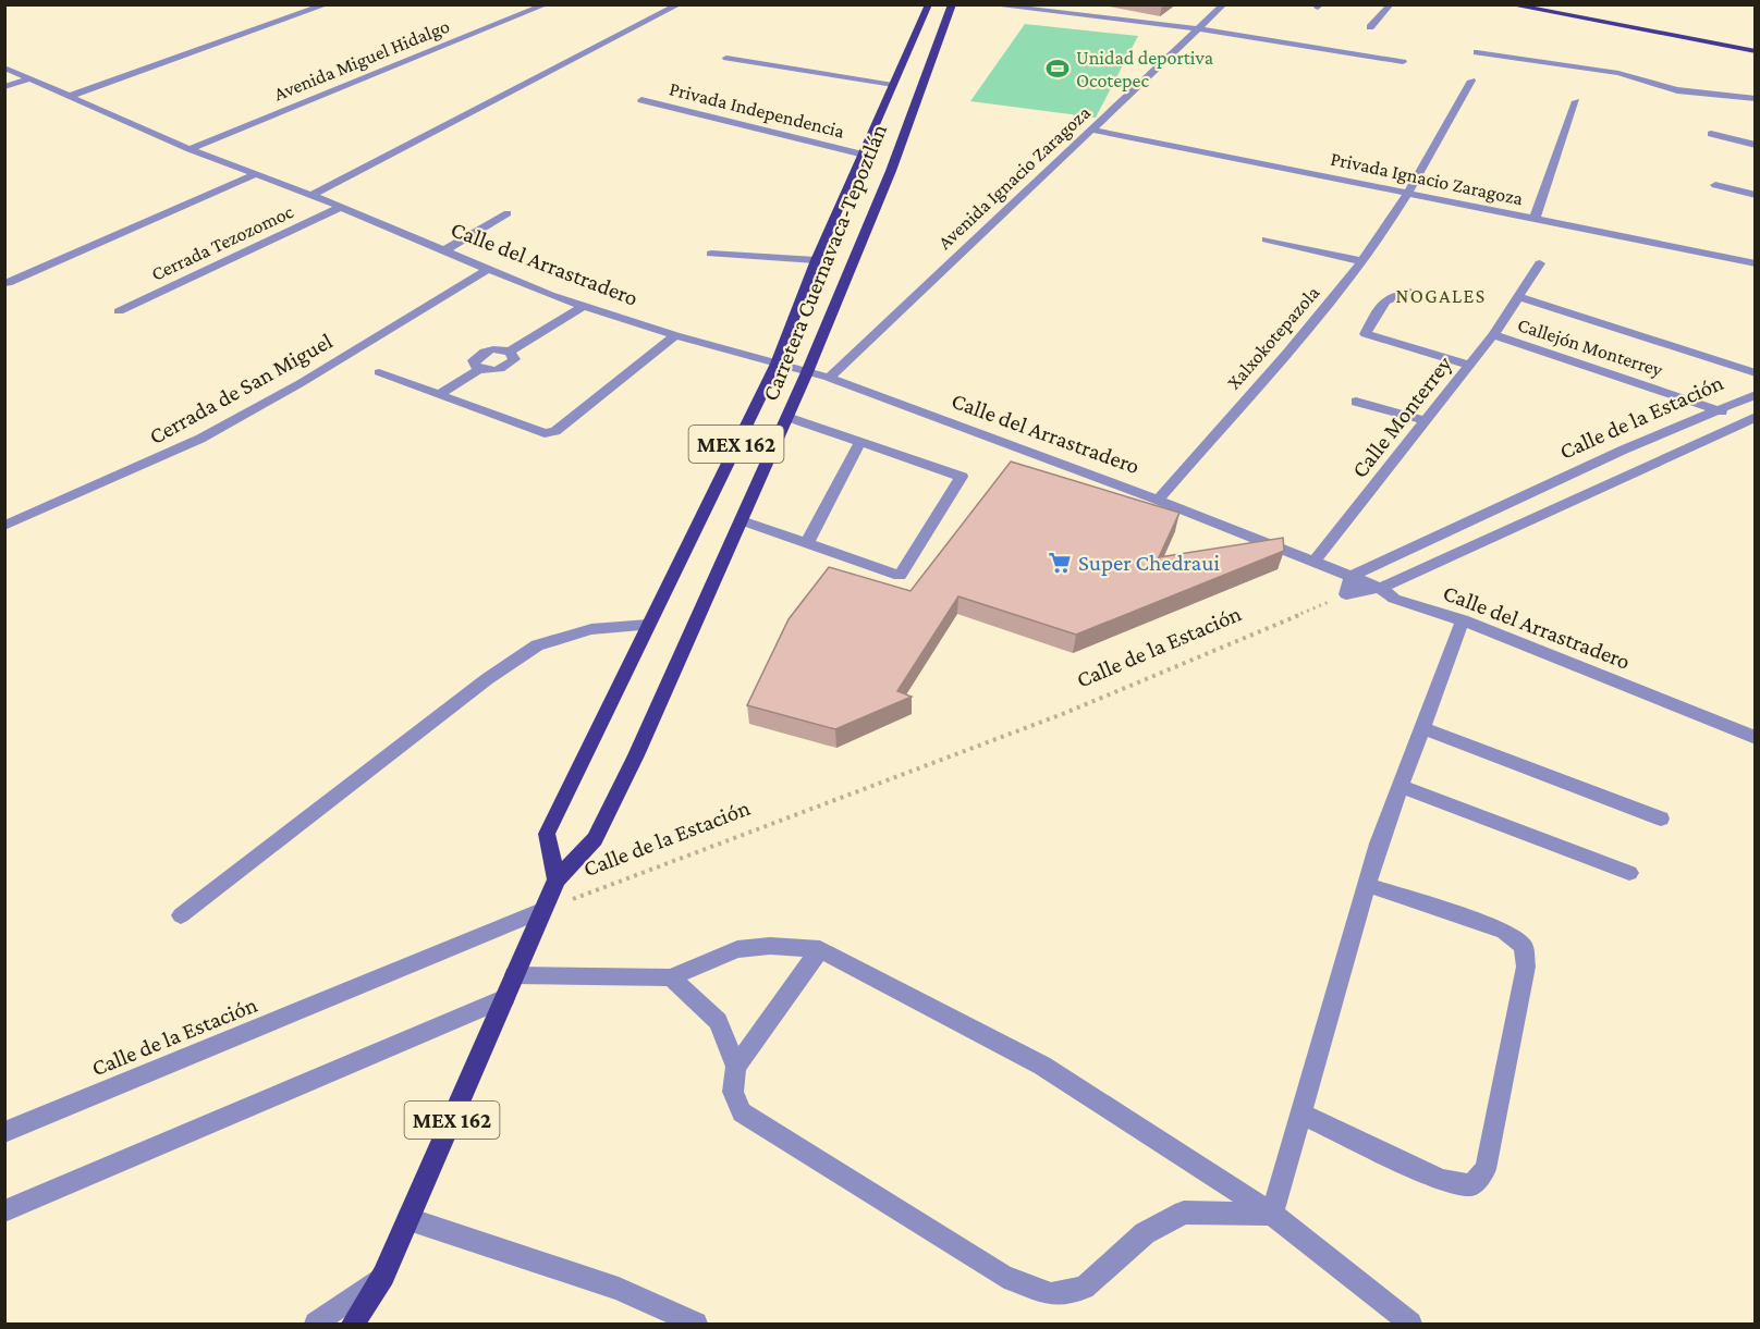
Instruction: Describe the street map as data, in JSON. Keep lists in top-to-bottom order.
{
  "streets": {
    "main road": ["Carretera Cuernavaca-Tepoztlán", "MEX 162"],
    "street": [
      "Avenida Miguel Hidalgo",
      "Privada Independencia",
      "Avenida Ignacio Zaragoza",
      "Privada Ignacio Zaragoza",
      "Cerrada Tezozomoc",
      "Calle del Arrastradero",
      "Xalxokotepazola",
      "Callejón Monterrey",
      "Cerrada de San Miguel",
      "Calle Monterrey",
      "Calle de la Estación"
    ]
  },
  "crossings": [
    ["Avenida Miguel Hidalgo", "Calle del Arrastradero"],
    ["Privada Independencia", "Carretera Cuernavaca-Tepoztlán"],
    ["Avenida Ignacio Zaragoza", "Privada Ignacio Zaragoza"],
    ["Avenida Ignacio Zaragoza", "Calle del Arrastradero"],
    ["Privada Ignacio Zaragoza", "Xalxokotepazola"],
    ["Cerrada Tezozomoc", "Calle del Arrastradero"],
    ["Carretera Cuernavaca-Tepoztlán", "Calle del Arrastradero"],
    ["Carretera Cuernavaca-Tepoztlán", "Calle de la Estación"],
    ["Carretera Cuernavaca-Tepoztlán", "MEX 162"],
    ["Calle del Arrastradero", "Xalxokotepazola"],
    ["Calle del Arrastradero", "Cerrada de San Miguel"],
    ["Calle del Arrastradero", "Calle Monterrey"],
    ["Calle del Arrastradero", "Calle de la Estación"],
    ["Callejón Monterrey", "Calle Monterrey"],
    ["Callejón Monterrey", "Calle de la Estación"],
    ["Calle de la Estación", "MEX 162"]
  ],
  "districts": ["NOGALES"],
  "places": {
    "sports": ["Unidad deportiva Ocotepec"],
    "supermarket": ["Super Chedraui"]
  }
}
